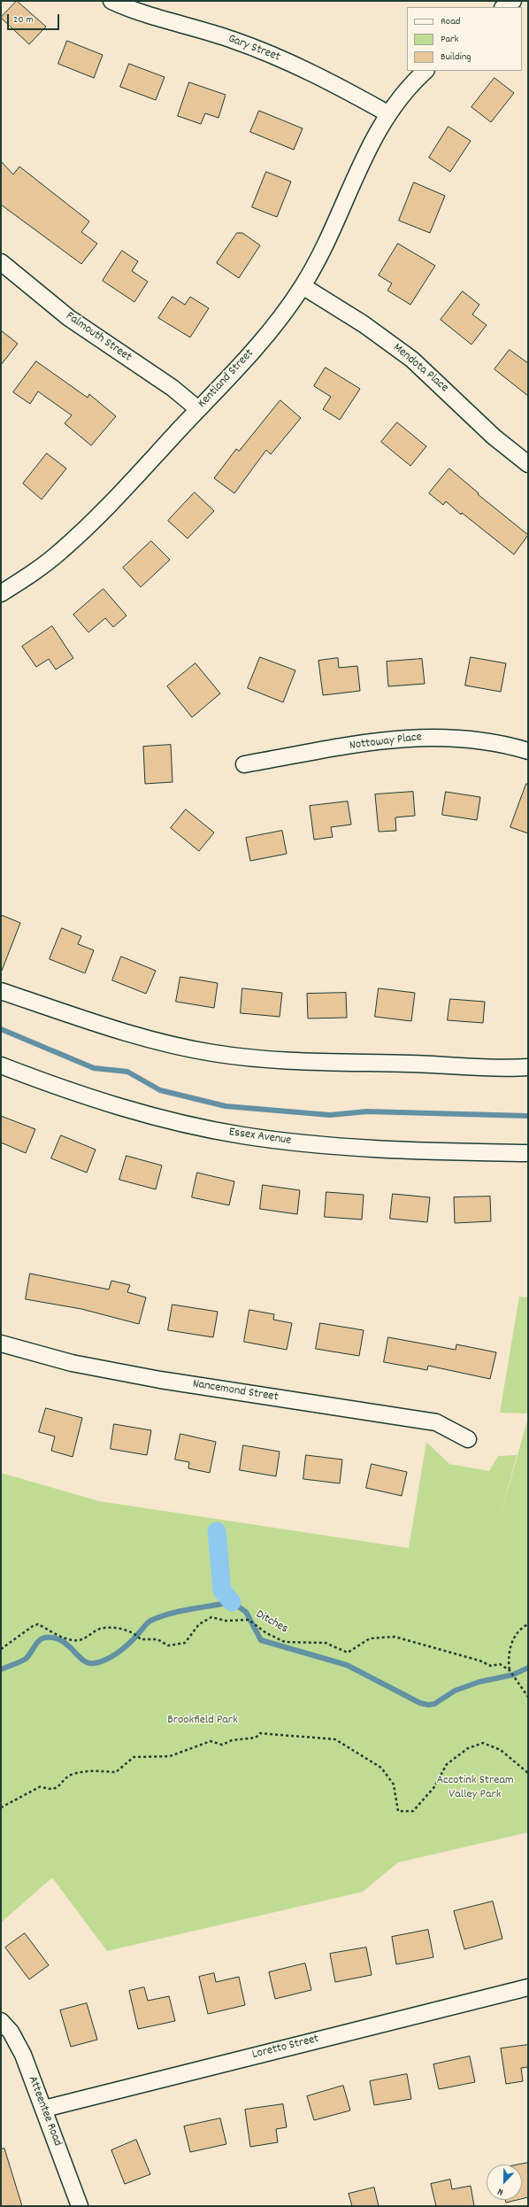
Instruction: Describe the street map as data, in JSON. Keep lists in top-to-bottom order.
{
  "streets": {
    "street": [
      "Gary Street",
      "Falmouth Street",
      "Mendota Place",
      "Kentland Street",
      "Nottoway Place",
      "Essex Avenue",
      "Nancemond Street",
      "Loretto Street",
      "Atteentee Road"
    ],
    "path": ["Ditches"]
  },
  "crossings": [
    ["Gary Street", "Kentland Street"],
    ["Falmouth Street", "Kentland Street"],
    ["Mendota Place", "Kentland Street"],
    ["Loretto Street", "Atteentee Road"]
  ],
  "parks": ["Brookfield Park", "Accotink Stream Valley Park"],
  "legend": ["Road", "Park", "Building"],
  "scale_bar": "20 m",
  "north": "bottom"
}
